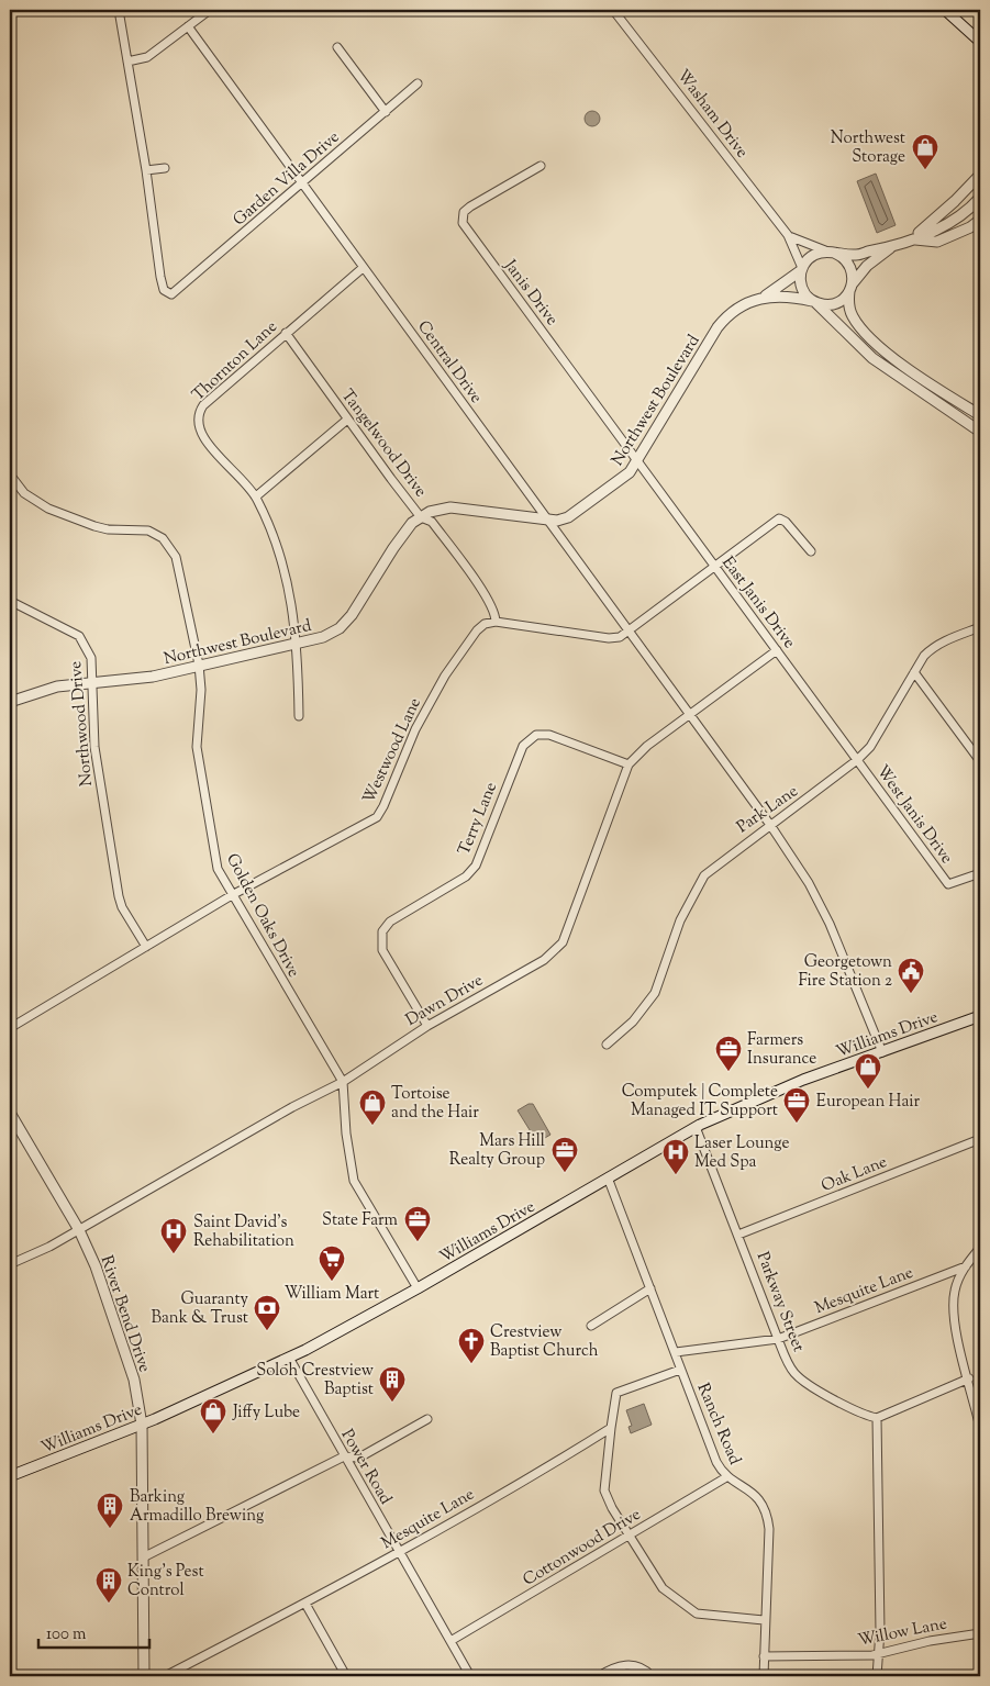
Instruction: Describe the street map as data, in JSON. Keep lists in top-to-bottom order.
{
  "streets": {
    "street": [
      "Washam Drive",
      "Garden Villa Drive",
      "Janis Drive",
      "Thornton Lane",
      "Central Drive",
      "Northwest Boulevard",
      "Tangelwood Drive",
      "East Janis Drive",
      "Northwood Drive",
      "Westwood Lane",
      "Park Lane",
      "West Janis Drive",
      "Terry Lane",
      "Golden Oaks Drive",
      "Dawn Drive",
      "Williams Drive",
      "Oak Lane",
      "Mesquite Lane",
      "Parkway Street",
      "River Bend Drive",
      "Ranch Road",
      "Power Road",
      "Cottonwood Drive",
      "Willow Lane"
    ]
  },
  "crossings": [
    ["Washam Drive", "Northwest Boulevard"],
    ["Garden Villa Drive", "Central Drive"],
    ["Janis Drive", "Northwest Boulevard"],
    ["Janis Drive", "East Janis Drive"],
    ["Thornton Lane", "Central Drive"],
    ["Thornton Lane", "Northwest Boulevard"],
    ["Thornton Lane", "Tangelwood Drive"],
    ["Central Drive", "Northwest Boulevard"],
    ["Central Drive", "Park Lane"],
    ["Central Drive", "Dawn Drive"],
    ["Central Drive", "Williams Drive"],
    ["Northwest Boulevard", "Tangelwood Drive"],
    ["Northwest Boulevard", "East Janis Drive"],
    ["Northwest Boulevard", "Northwood Drive"],
    ["Northwest Boulevard", "Golden Oaks Drive"],
    ["Tangelwood Drive", "Westwood Lane"],
    ["East Janis Drive", "Park Lane"],
    ["East Janis Drive", "West Janis Drive"],
    ["East Janis Drive", "Dawn Drive"],
    ["Northwood Drive", "Westwood Lane"],
    ["Westwood Lane", "Golden Oaks Drive"],
    ["Park Lane", "West Janis Drive"],
    ["Terry Lane", "Dawn Drive"],
    ["Golden Oaks Drive", "Dawn Drive"],
    ["Golden Oaks Drive", "Williams Drive"],
    ["Dawn Drive", "River Bend Drive"],
    ["Williams Drive", "Parkway Street"],
    ["Williams Drive", "River Bend Drive"],
    ["Williams Drive", "Ranch Road"],
    ["Williams Drive", "Power Road"],
    ["Oak Lane", "Parkway Street"],
    ["Mesquite Lane", "Parkway Street"],
    ["Mesquite Lane", "Ranch Road"],
    ["Mesquite Lane", "Power Road"],
    ["Ranch Road", "Cottonwood Drive"],
    ["Ranch Road", "Willow Lane"],
    ["Power Road", "Cottonwood Drive"]
  ],
  "places": {
    "shop": [
      "Northwest Storage",
      "European Hair",
      "Tortoise and the Hair",
      "Jiffy Lube"
    ],
    "public building": ["Georgetown Fire Station 2"],
    "office": [
      "Farmers Insurance",
      "Computek | Complete Managed IT Support",
      "Mars Hill Realty Group",
      "State Farm"
    ],
    "hospital": ["Laser Lounge Med Spa", "Saint David's Rehabilitation"],
    "supermarket": ["William Mart"],
    "bank": ["Guaranty Bank & Trust"],
    "church": ["Crestview Baptist Church"],
    "building": ["Soloh Crestview Baptist", "Barking Armadillo Brewing", "King's Pest Control"]
  },
  "scale_bar": "100 m"
}
